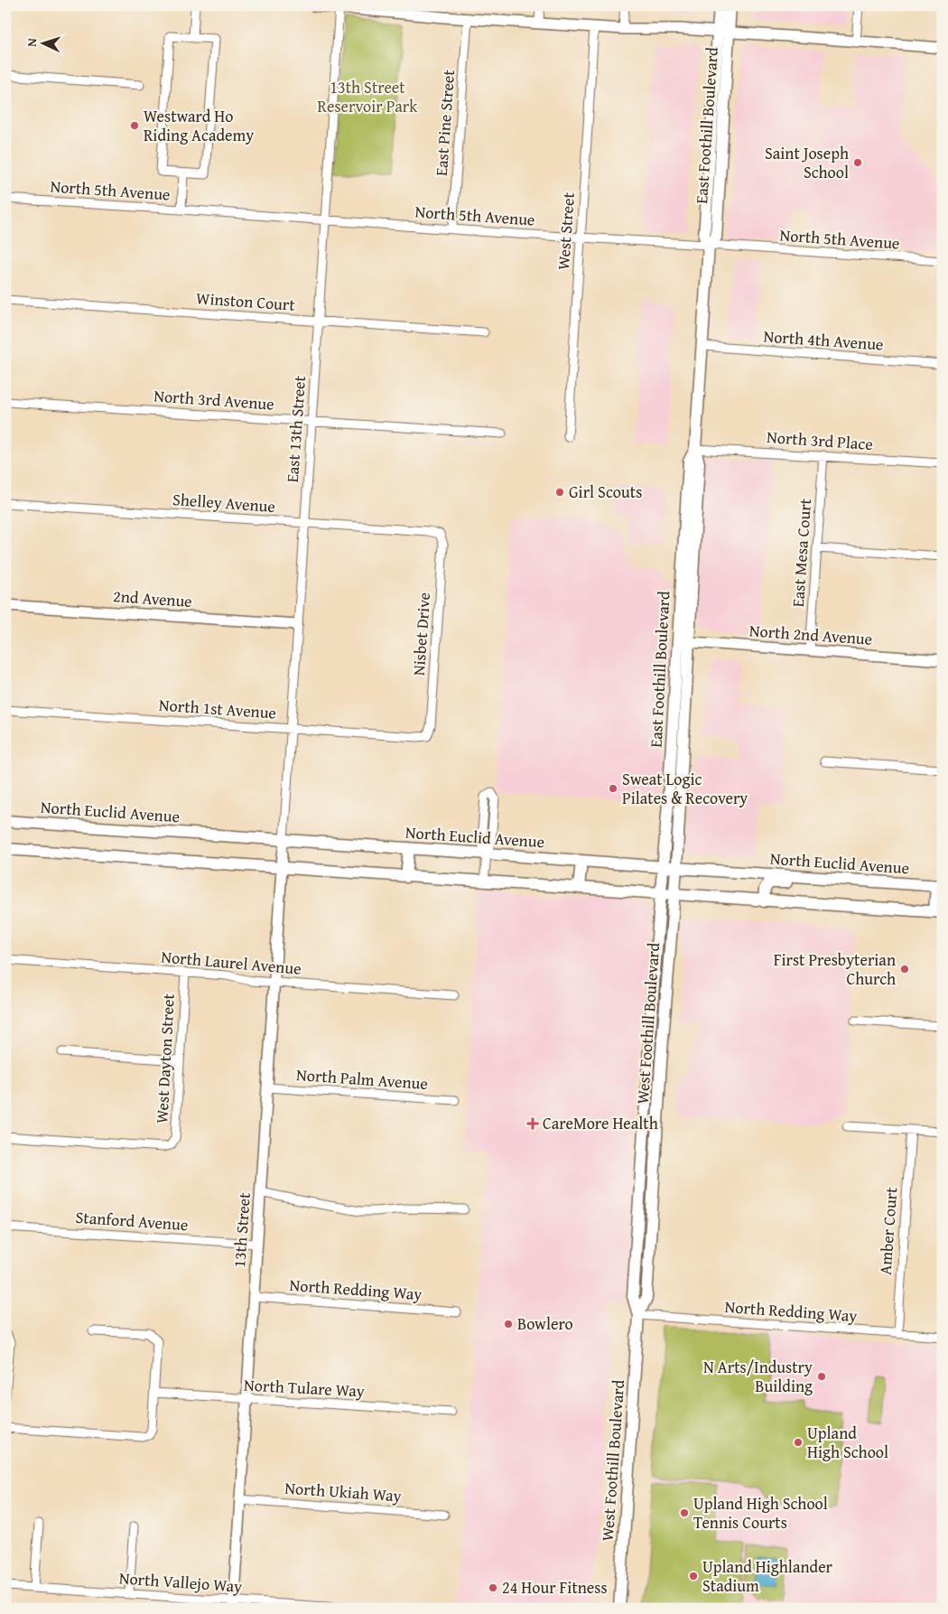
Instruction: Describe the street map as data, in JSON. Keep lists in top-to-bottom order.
{
  "streets": {
    "main road": ["East Foothill Boulevard", "North Euclid Avenue", "West Foothill Boulevard"],
    "street": [
      "East Pine Street",
      "North 5th Avenue",
      "West Street",
      "Winston Court",
      "North 4th Avenue",
      "North 3rd Avenue",
      "East 13th Street",
      "North 3rd Place",
      "Shelley Avenue",
      "East Mesa Court",
      "2nd Avenue",
      "Nisbet Drive",
      "North 2nd Avenue",
      "North 1st Avenue",
      "North Laurel Avenue",
      "West Dayton Street",
      "North Palm Avenue",
      "Stanford Avenue",
      "13th Street",
      "Amber Court",
      "North Redding Way",
      "North Tulare Way",
      "North Ukiah Way",
      "North Vallejo Way"
    ]
  },
  "crossings": [
    ["East Pine Street", "North 5th Avenue"],
    ["East Foothill Boulevard", "North 5th Avenue"],
    ["East Foothill Boulevard", "North 4th Avenue"],
    ["East Foothill Boulevard", "North 3rd Place"],
    ["East Foothill Boulevard", "North 2nd Avenue"],
    ["East Foothill Boulevard", "North Euclid Avenue"],
    ["East Foothill Boulevard", "West Foothill Boulevard"],
    ["North 5th Avenue", "West Street"],
    ["North 5th Avenue", "East 13th Street"],
    ["Winston Court", "East 13th Street"],
    ["North 3rd Avenue", "East 13th Street"],
    ["East 13th Street", "Shelley Avenue"],
    ["East 13th Street", "2nd Avenue"],
    ["East 13th Street", "North 1st Avenue"],
    ["East 13th Street", "North Euclid Avenue"],
    ["East 13th Street", "13th Street"],
    ["North 3rd Place", "East Mesa Court"],
    ["Shelley Avenue", "Nisbet Drive"],
    ["East Mesa Court", "North 2nd Avenue"],
    ["Nisbet Drive", "North 1st Avenue"],
    ["North Laurel Avenue", "West Dayton Street"],
    ["North Laurel Avenue", "13th Street"],
    ["West Foothill Boulevard", "North Redding Way"],
    ["North Palm Avenue", "13th Street"],
    ["Stanford Avenue", "13th Street"],
    ["13th Street", "North Redding Way"],
    ["13th Street", "North Tulare Way"],
    ["13th Street", "North Ukiah Way"],
    ["13th Street", "North Vallejo Way"],
    ["Amber Court", "North Redding Way"]
  ],
  "parks": ["13th Street Reservoir Park"],
  "places": {
    "other": [
      "Westward Ho Riding Academy",
      "Saint Joseph School",
      "Girl Scouts",
      "Sweat Logic Pilates & Recovery",
      "First Presbyterian Church",
      "Bowlero",
      "N Arts/Industry Building",
      "Upland High School",
      "Upland High School Tennis Courts",
      "Upland Highlander Stadium",
      "24 Hour Fitness"
    ],
    "health": ["CareMore Health"]
  },
  "north": "left"
}
